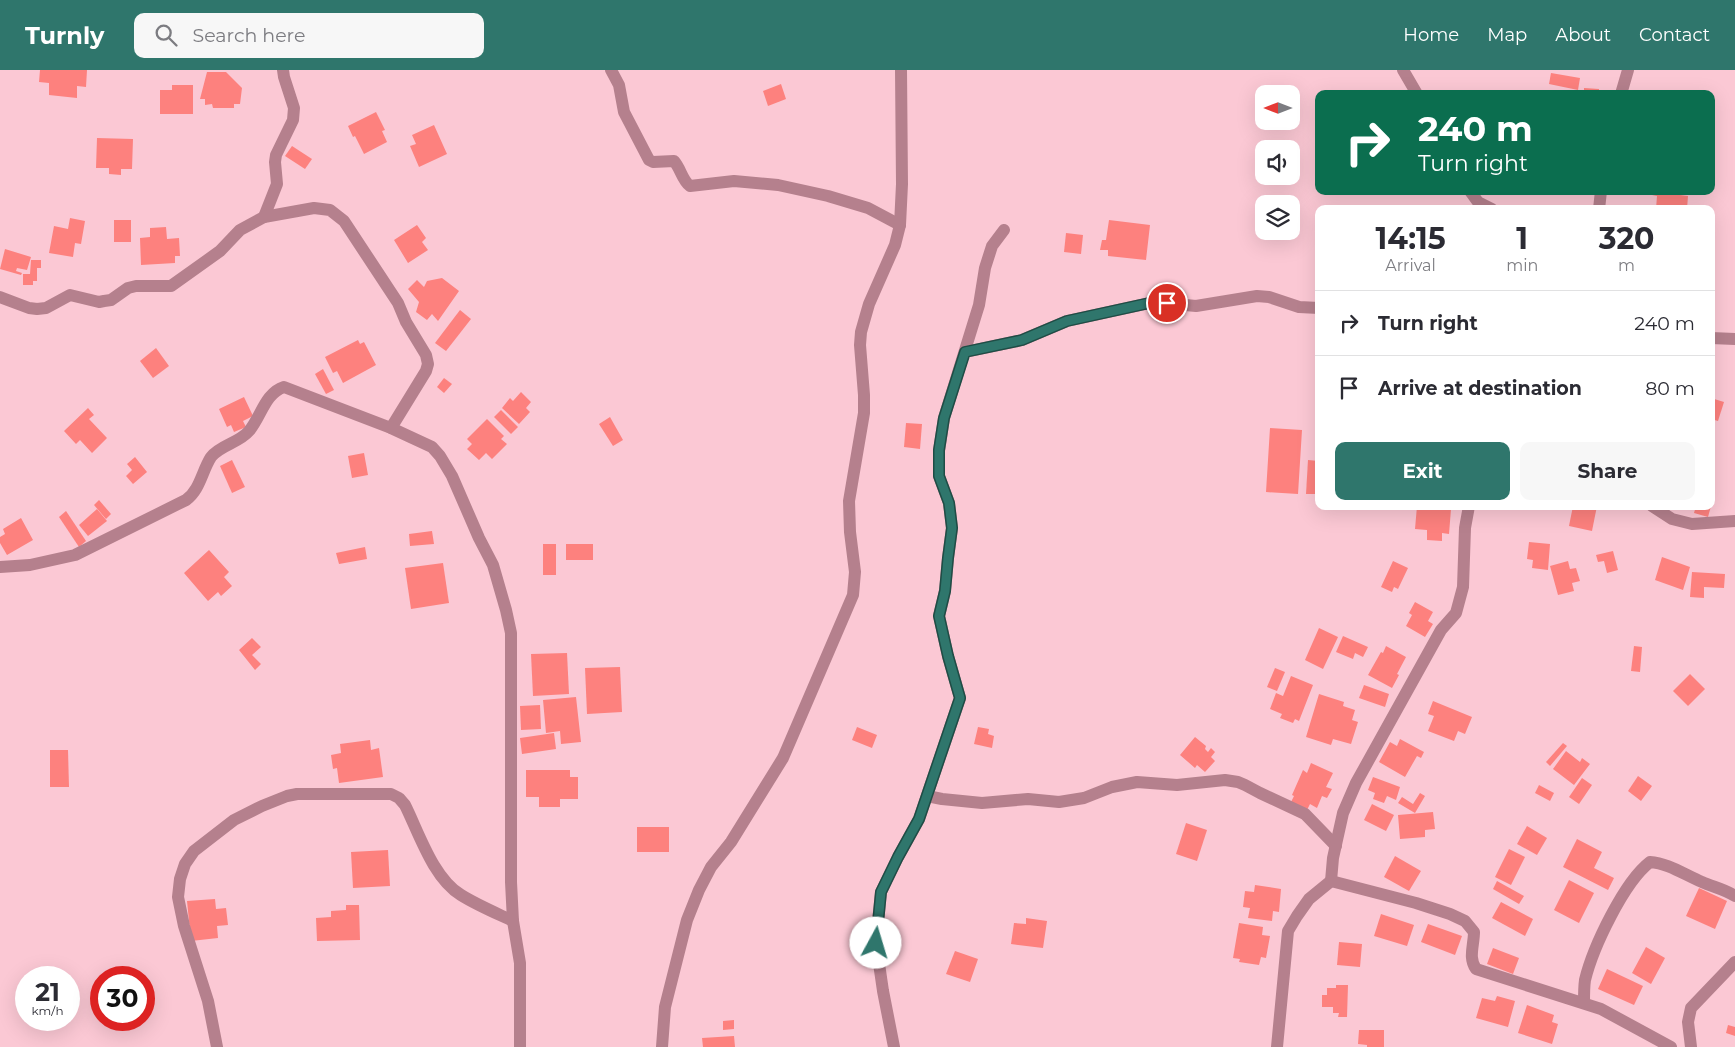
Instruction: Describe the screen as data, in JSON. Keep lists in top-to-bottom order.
{
  "north": "left",
  "page": {
    "header": "Turnly",
    "search": "Search here",
    "nav": [
      "Home",
      "Map",
      "About",
      "Contact"
    ],
    "turn": ["240 m", "Turn right"],
    "eta": [
      "14:15",
      "Arrival",
      "1",
      "min",
      "320",
      "m"
    ],
    "list": [
      {
        "name": "Turn right",
        "value": "240 m"
      },
      {
        "name": "Arrive at destination",
        "value": "80 m"
      }
    ],
    "buttons": ["Exit", "Share"],
    "speed": "21 km/h",
    "limit": "30"
  }
}
